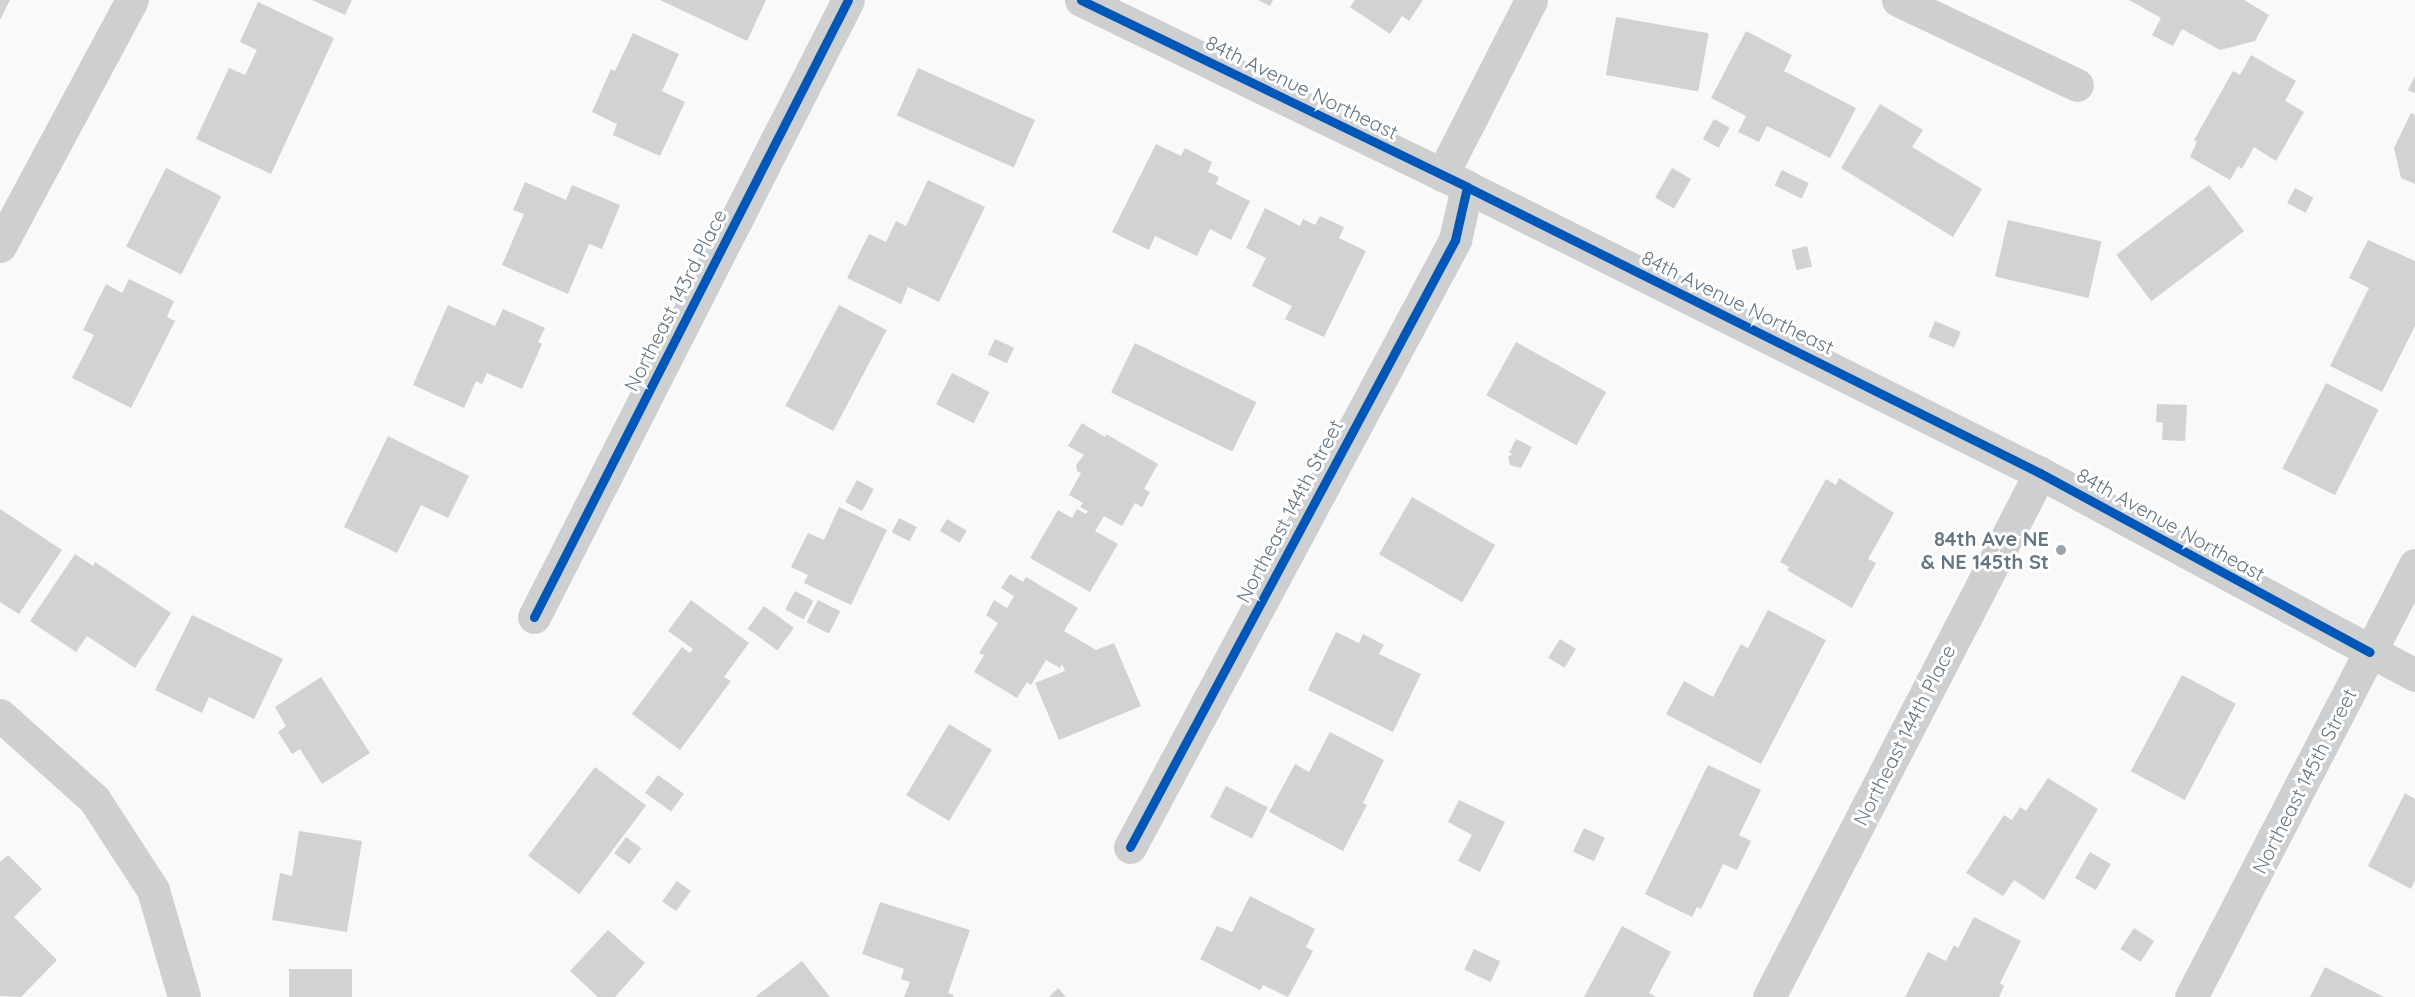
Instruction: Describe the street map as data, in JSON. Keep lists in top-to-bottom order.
{
  "streets": {
    "street": [
      "84th Avenue Northeast",
      "Northeast 143rd Place",
      "Northeast 144th Street",
      "Northeast 144th Place",
      "Northeast 145th Street"
    ]
  },
  "crossings": [
    ["84th Avenue Northeast", "Northeast 144th Street"],
    ["84th Avenue Northeast", "Northeast 144th Place"],
    ["84th Avenue Northeast", "Northeast 145th Street"]
  ],
  "places": ["84th Ave NE & NE 145th St"]
}
